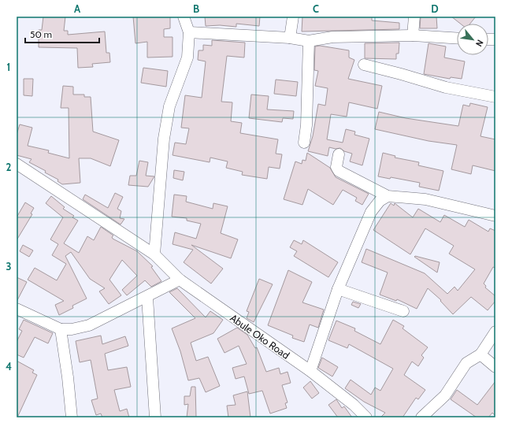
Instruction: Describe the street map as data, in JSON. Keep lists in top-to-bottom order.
{
  "streets": {
    "street": ["Abule Oko Road"]
  },
  "scale_bar": "50 m",
  "north": "bottom right",
  "grid": {
    "columns": [
      "A",
      "B",
      "C",
      "D"
    ],
    "rows": [
      "1",
      "2",
      "3",
      "4"
    ]
  }
}
